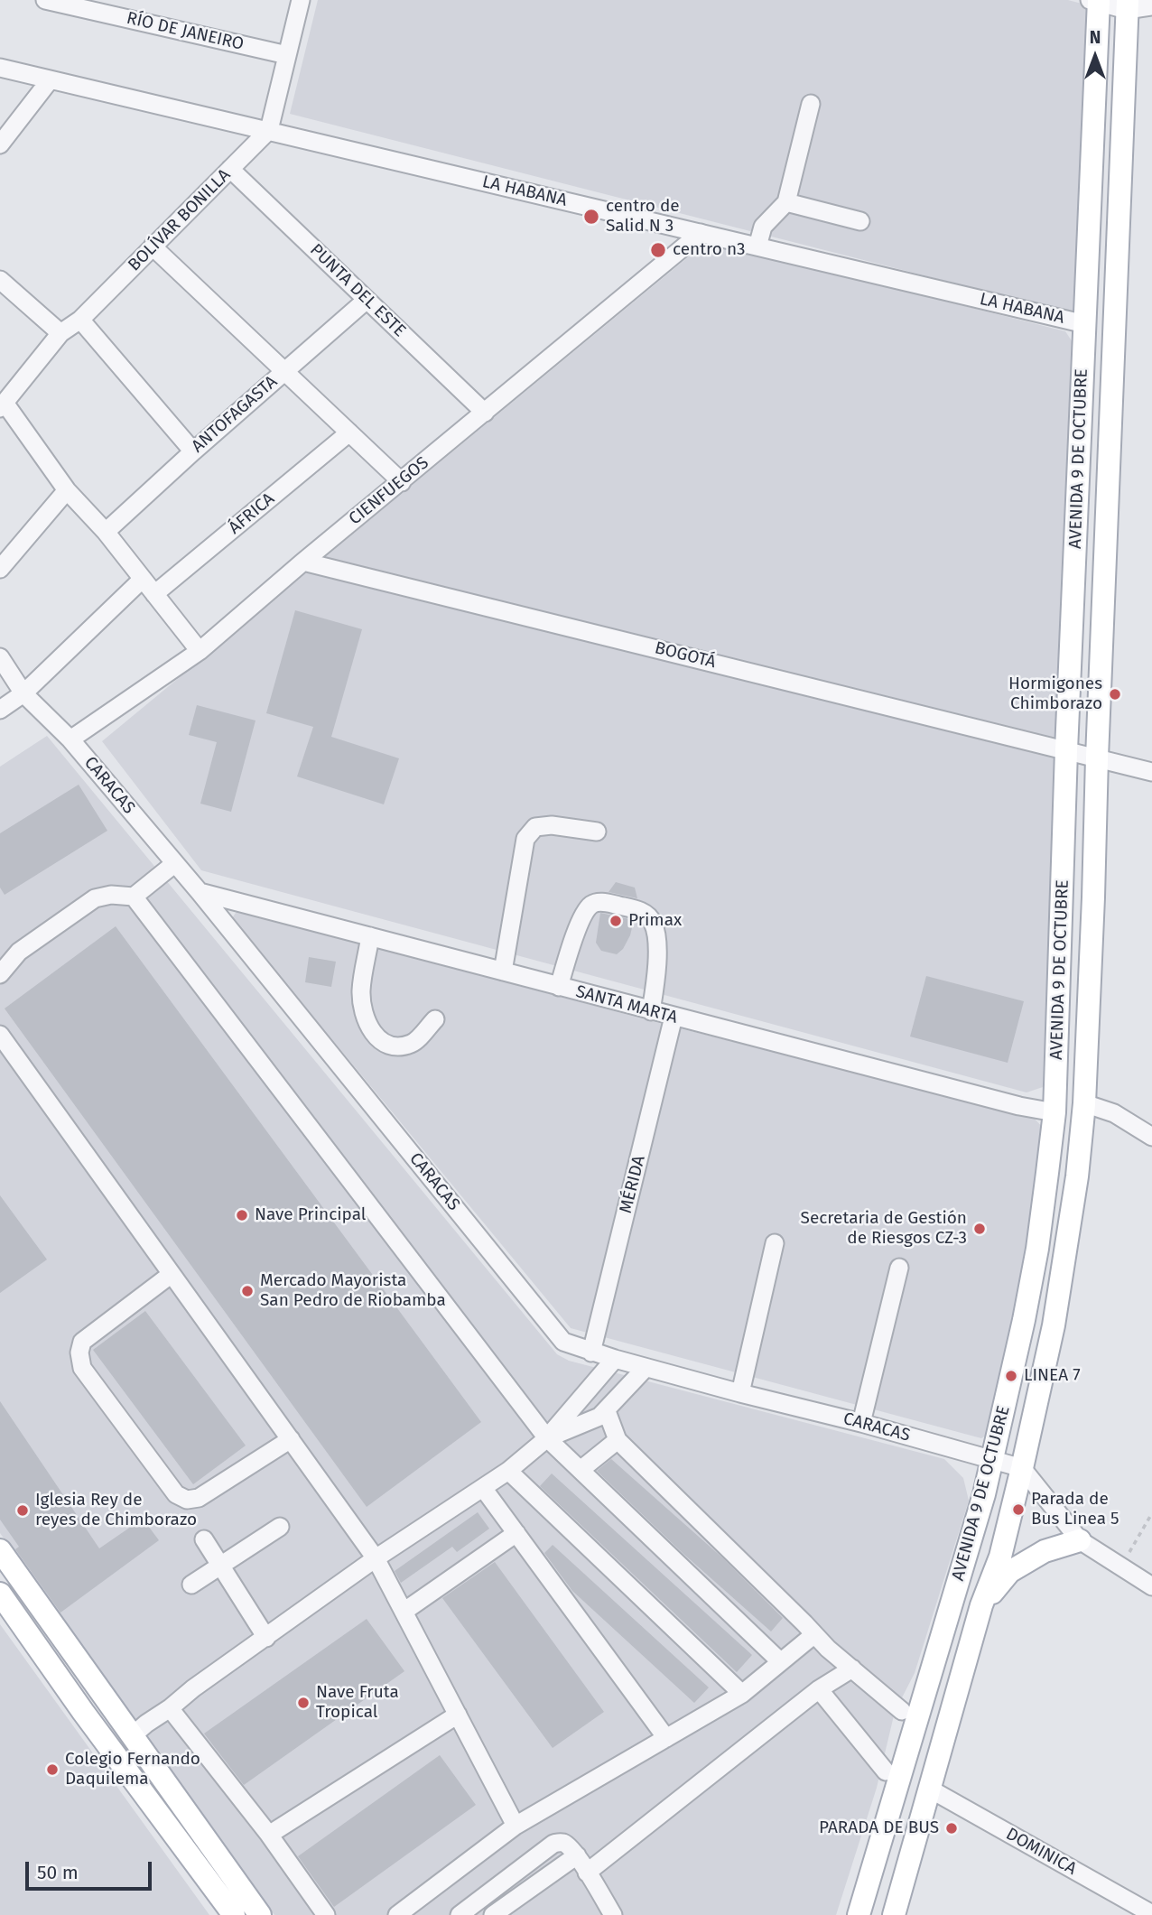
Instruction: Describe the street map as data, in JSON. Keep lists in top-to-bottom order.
{
  "streets": {
    "main road": ["AVENIDA 9 DE OCTUBRE"],
    "street": [
      "RÍO DE JANEIRO",
      "LA HABANA",
      "BOLÍVAR BONILLA",
      "PUNTA DEL ESTE",
      "ANTOFAGASTA",
      "CIENFUEGOS",
      "ÁFRICA",
      "BOGOTÁ",
      "CARACAS",
      "SANTA MARTA",
      "MÉRIDA",
      "DOMINICA"
    ]
  },
  "crossings": [
    ["LA HABANA", "BOLÍVAR BONILLA"],
    ["LA HABANA", "AVENIDA 9 DE OCTUBRE"],
    ["LA HABANA", "CIENFUEGOS"],
    ["BOLÍVAR BONILLA", "PUNTA DEL ESTE"],
    ["PUNTA DEL ESTE", "ANTOFAGASTA"],
    ["PUNTA DEL ESTE", "CIENFUEGOS"],
    ["AVENIDA 9 DE OCTUBRE", "BOGOTÁ"],
    ["AVENIDA 9 DE OCTUBRE", "CARACAS"],
    ["AVENIDA 9 DE OCTUBRE", "SANTA MARTA"],
    ["AVENIDA 9 DE OCTUBRE", "DOMINICA"],
    ["CIENFUEGOS", "BOGOTÁ"],
    ["CIENFUEGOS", "CARACAS"],
    ["CARACAS", "SANTA MARTA"],
    ["CARACAS", "MÉRIDA"],
    ["SANTA MARTA", "MÉRIDA"]
  ],
  "places": [
    "centro de Salid N 3",
    "centro n3",
    "Hormigones Chimborazo",
    "Primax",
    "Nave Principal",
    "Secretaria de Gestión de Riesgos CZ-3",
    "Mercado Mayorista San Pedro de Riobamba",
    "LINEA 7",
    "Parada de Bus Linea 5",
    "Iglesia Rey de reyes de Chimborazo",
    "Nave Fruta Tropical",
    "Colegio Fernando Daquilema",
    "PARADA DE BUS"
  ],
  "scale_bar": "50 m",
  "north": "top"
}
